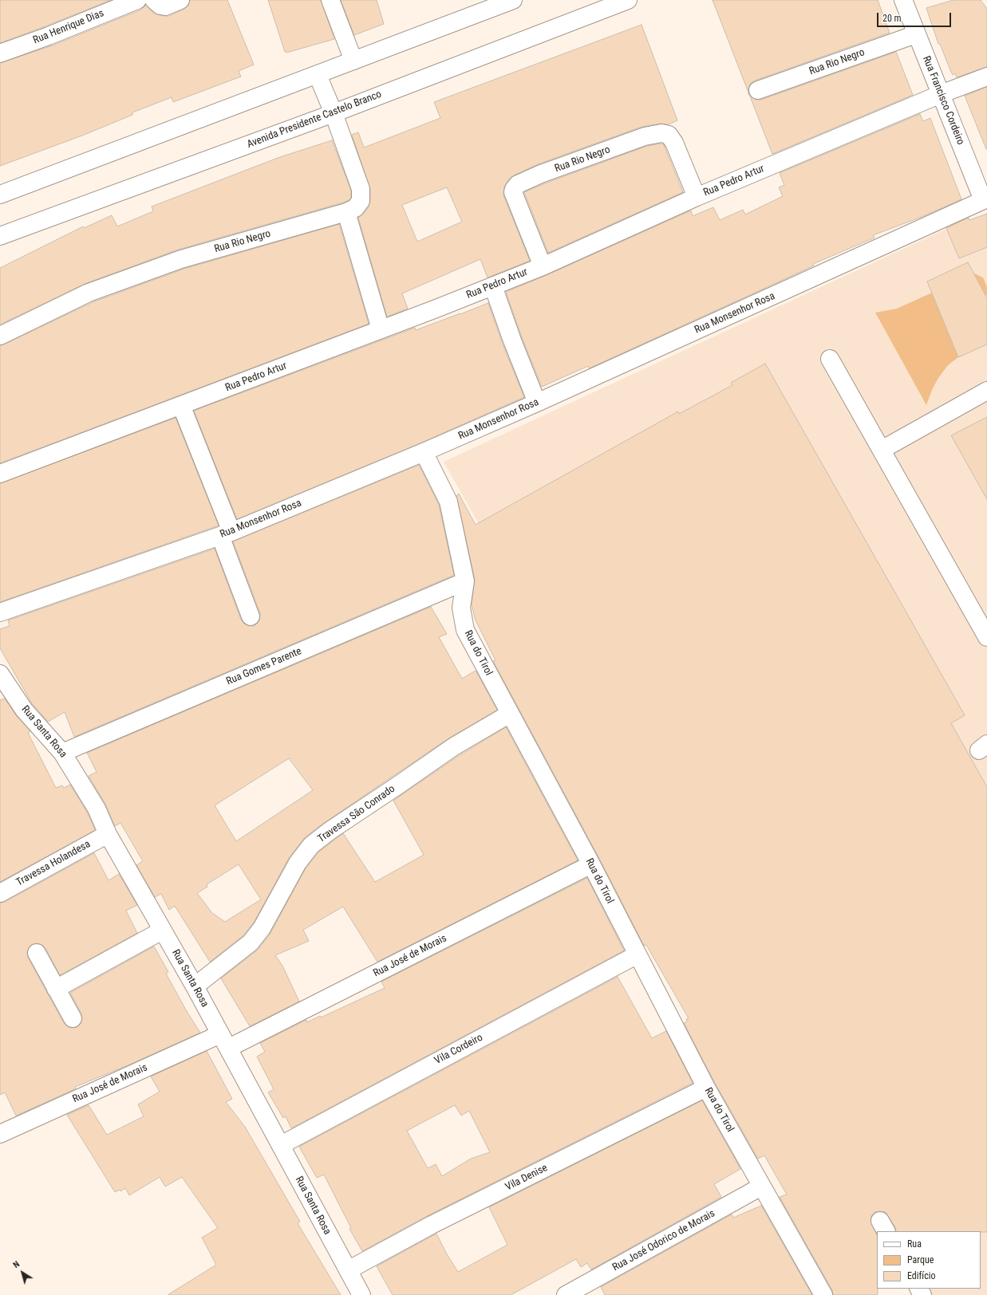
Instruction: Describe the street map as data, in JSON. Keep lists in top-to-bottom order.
{
  "streets": {
    "street": [
      "Rua Henrique Dias",
      "Rua Rio Negro",
      "Rua Francisco Cordeiro",
      "Avenida Presidente Castelo Branco",
      "Rua Pedro Artur",
      "Rua Monsenhor Rosa",
      "Rua do Tirol",
      "Rua Gomes Parente",
      "Rua Santa Rosa",
      "Travessa São Conrado",
      "Travessa Holandesa",
      "Rua José de Morais",
      "Vila Cordeiro",
      "Vila Denise",
      "Rua José Odorico de Morais"
    ]
  },
  "crossings": [
    ["Rua Rio Negro", "Rua Francisco Cordeiro"],
    ["Rua Rio Negro", "Avenida Presidente Castelo Branco"],
    ["Rua Rio Negro", "Rua Pedro Artur"],
    ["Rua Francisco Cordeiro", "Rua Pedro Artur"],
    ["Rua Francisco Cordeiro", "Rua Monsenhor Rosa"],
    ["Rua Monsenhor Rosa", "Rua do Tirol"],
    ["Rua do Tirol", "Rua Gomes Parente"],
    ["Rua do Tirol", "Travessa São Conrado"],
    ["Rua do Tirol", "Rua José de Morais"],
    ["Rua do Tirol", "Vila Cordeiro"],
    ["Rua do Tirol", "Vila Denise"],
    ["Rua do Tirol", "Rua José Odorico de Morais"],
    ["Rua Gomes Parente", "Rua Santa Rosa"],
    ["Rua Santa Rosa", "Travessa São Conrado"],
    ["Rua Santa Rosa", "Travessa Holandesa"],
    ["Rua Santa Rosa", "Rua José de Morais"],
    ["Rua Santa Rosa", "Vila Cordeiro"],
    ["Rua Santa Rosa", "Vila Denise"]
  ],
  "legend": ["Rua", "Parque", "Edifício"],
  "scale_bar": "20 m",
  "north": "top left"
}
